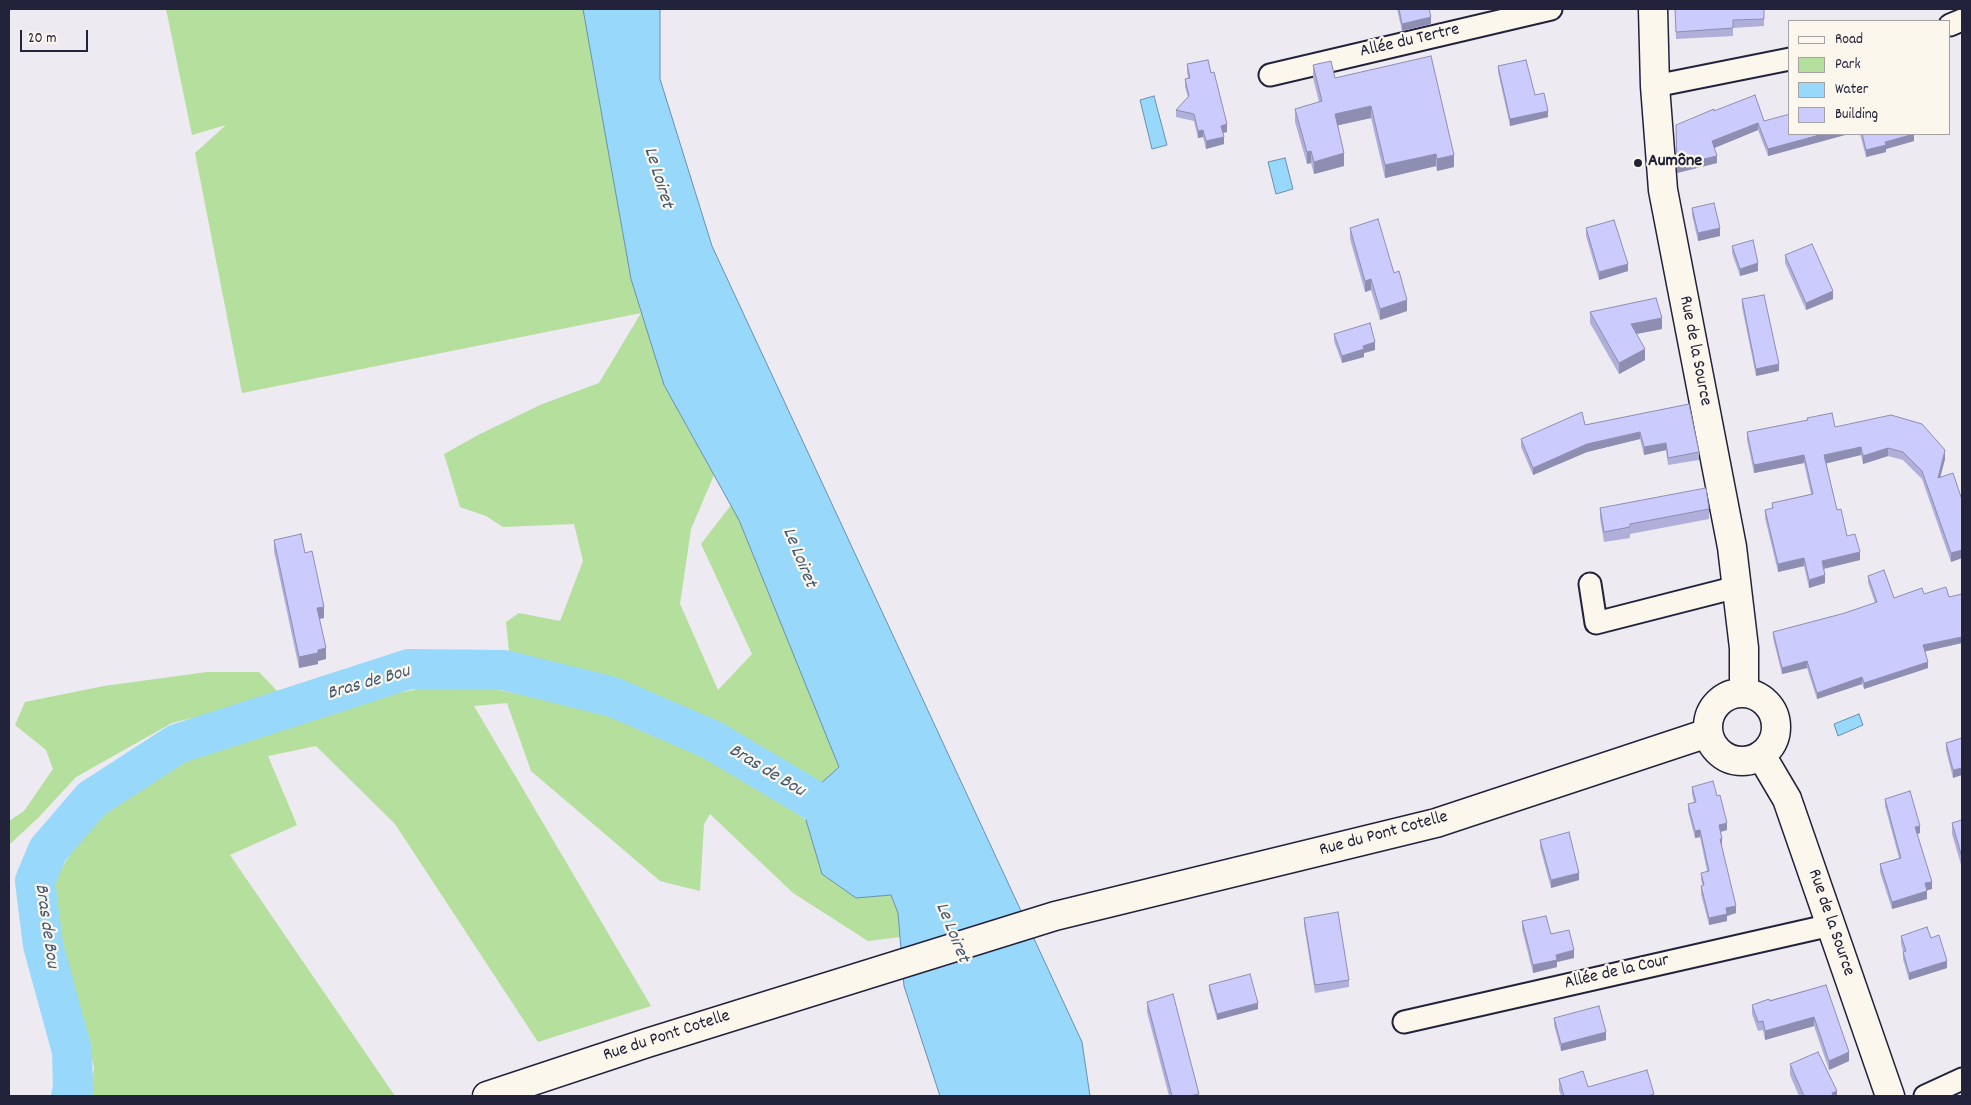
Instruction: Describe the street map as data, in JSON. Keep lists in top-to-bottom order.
{
  "streets": {
    "main road": ["Rue de la Source", "Rue du Pont Cotelle"],
    "street": ["Allée du Tertre", "Allée de la Cour"]
  },
  "crossings": [
    ["Rue de la Source", "Rue du Pont Cotelle"],
    ["Rue de la Source", "Allée de la Cour"]
  ],
  "water": ["Le Loiret", "Bras de Bou"],
  "places": ["Aumône"],
  "legend": [
    "Road",
    "Park",
    "Water",
    "Building"
  ],
  "scale_bar": "20 m"
}
